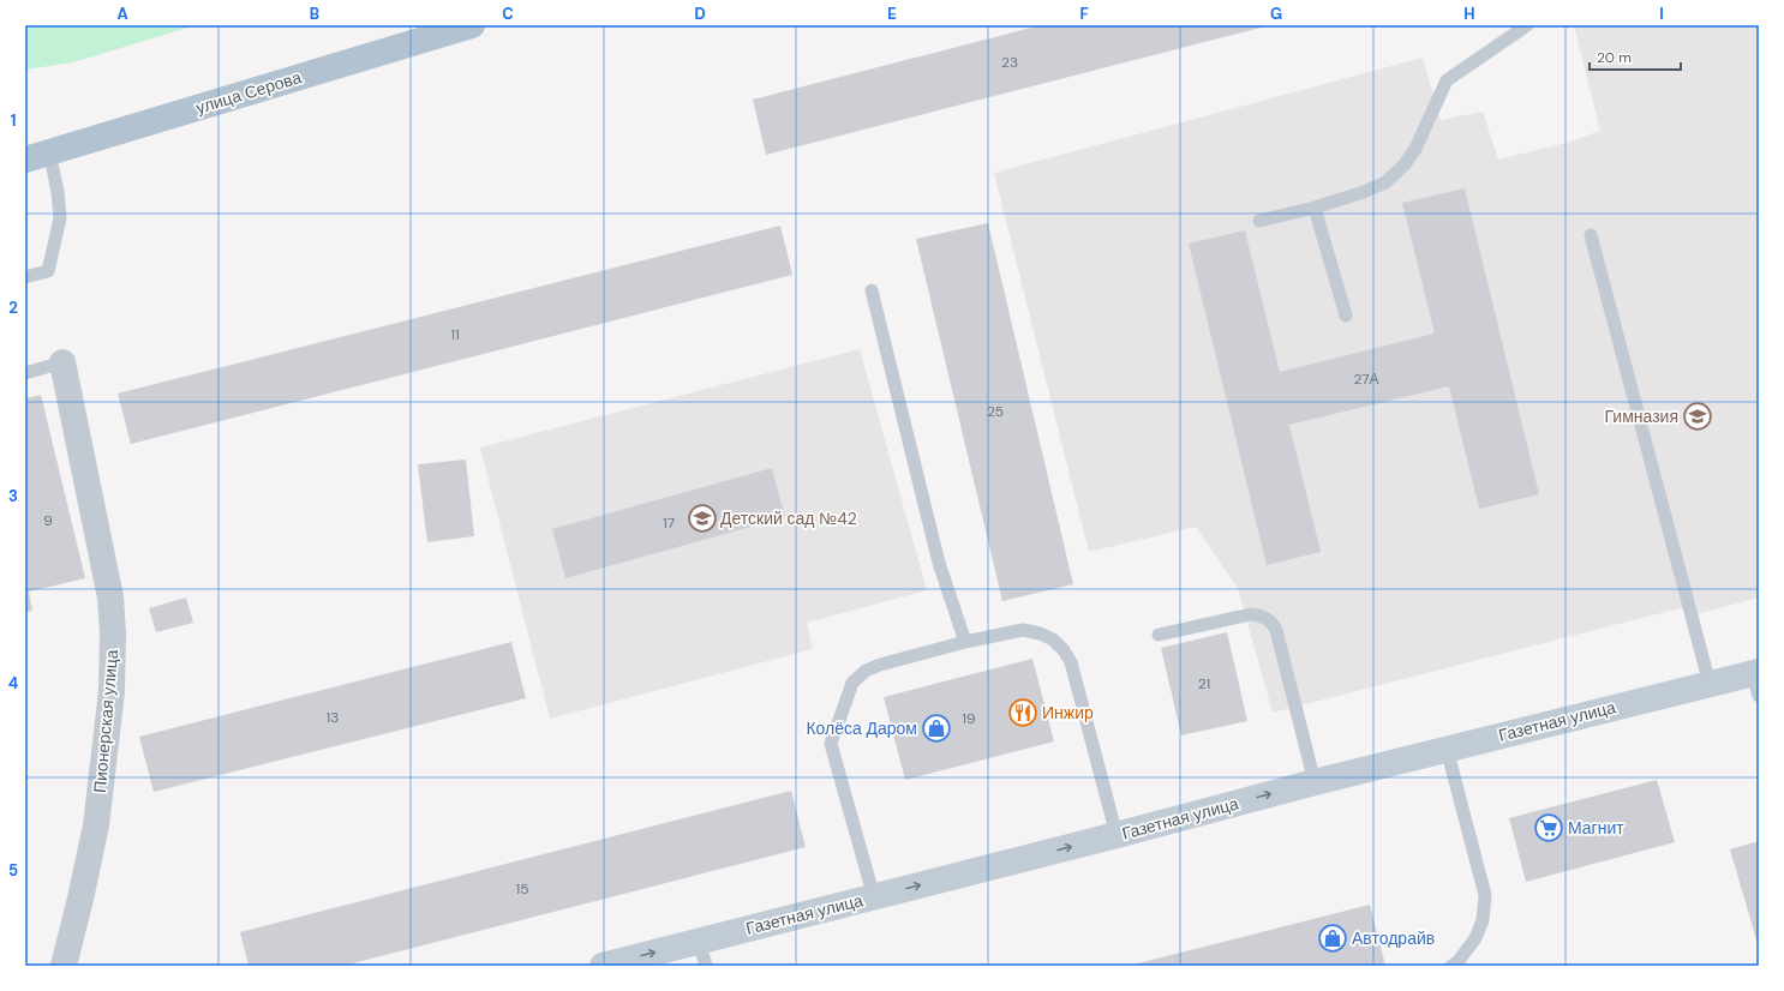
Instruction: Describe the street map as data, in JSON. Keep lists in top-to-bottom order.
{
  "streets": {
    "main road": ["улица Серова", "Газетная улица"],
    "street": ["Пионерская улица"]
  },
  "one_way": ["Газетная улица"],
  "places": {
    "school or university": ["Гимназия", "Детский сад №42"],
    "restaurant": ["Инжир"],
    "shop": ["Колёса Даром", "Автодрайв"],
    "supermarket": ["Магнит"]
  },
  "house_numbers": [
    "23",
    "11",
    "27А",
    "25",
    "9",
    "17",
    "21",
    "13",
    "19",
    "15"
  ],
  "scale_bar": "20 m",
  "grid": {
    "columns": [
      "A",
      "B",
      "C",
      "D",
      "E",
      "F",
      "G",
      "H",
      "I"
    ],
    "rows": [
      "1",
      "2",
      "3",
      "4",
      "5"
    ]
  }
}
